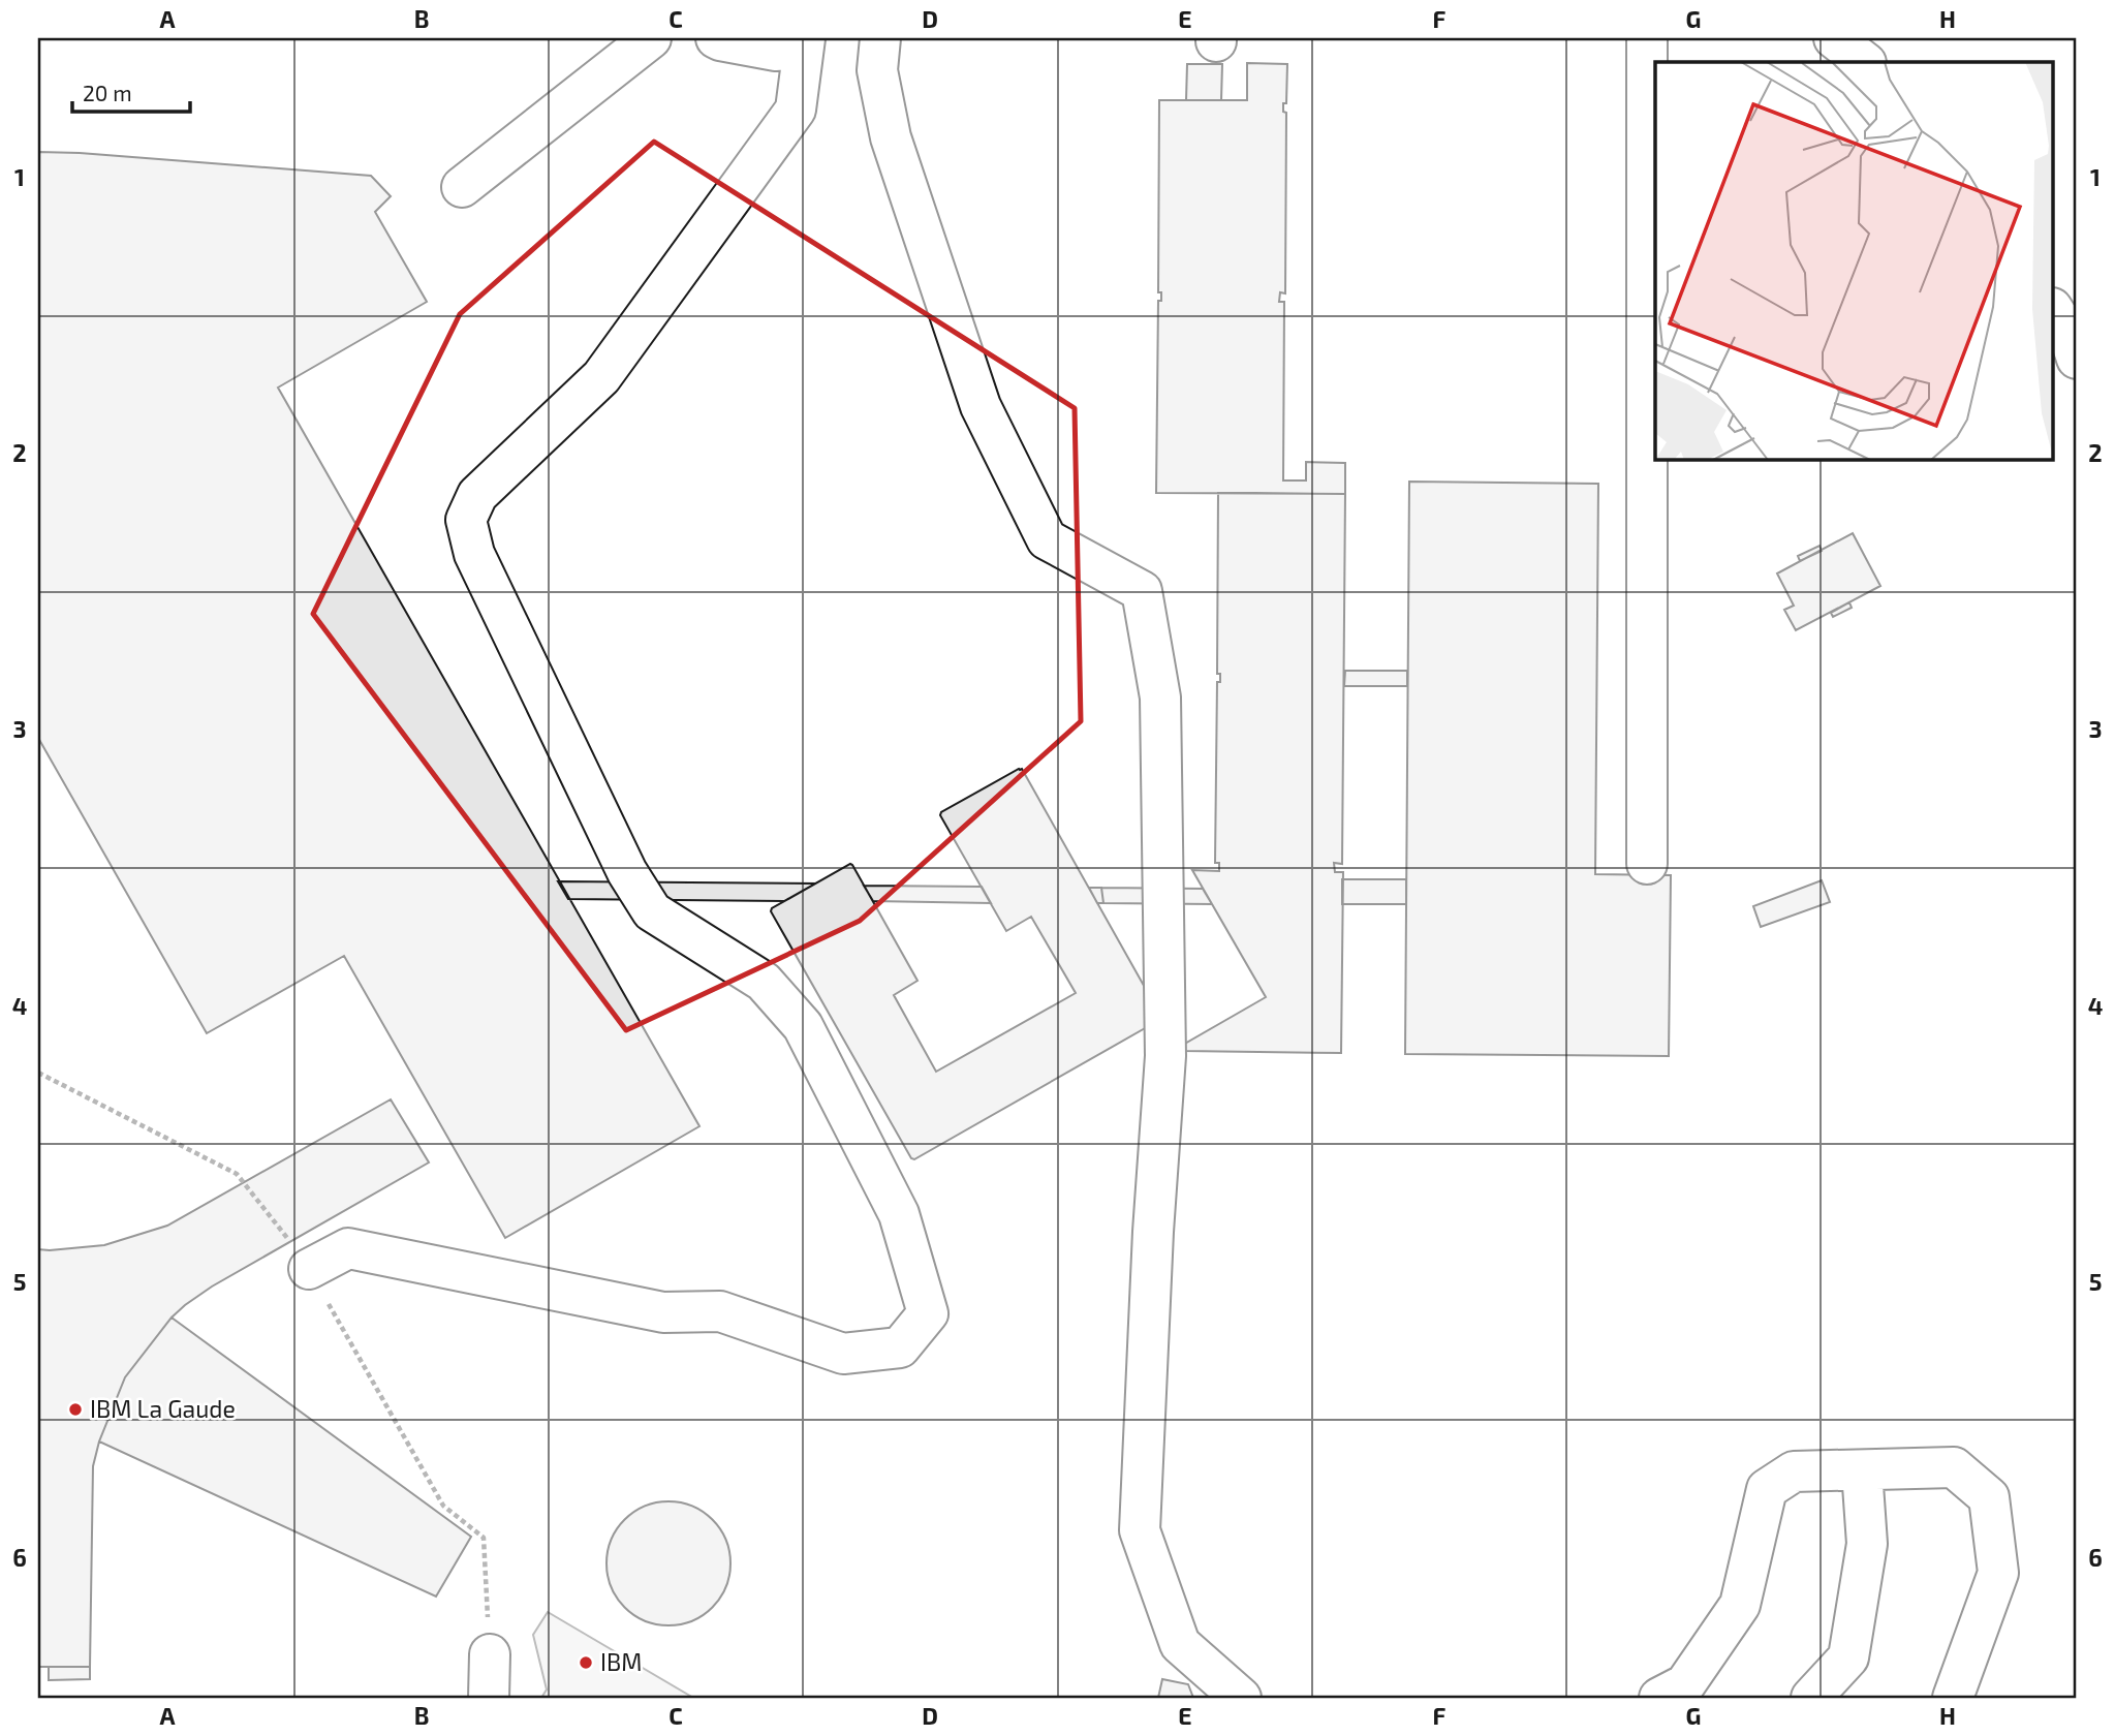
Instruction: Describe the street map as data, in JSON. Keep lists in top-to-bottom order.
{
  "places": ["IBM La Gaude", "IBM"],
  "scale_bar": "20 m",
  "grid": {
    "columns": [
      "A",
      "B",
      "C",
      "D",
      "E",
      "F",
      "G",
      "H"
    ],
    "rows": [
      "1",
      "2",
      "3",
      "4",
      "5",
      "6"
    ]
  }
}
